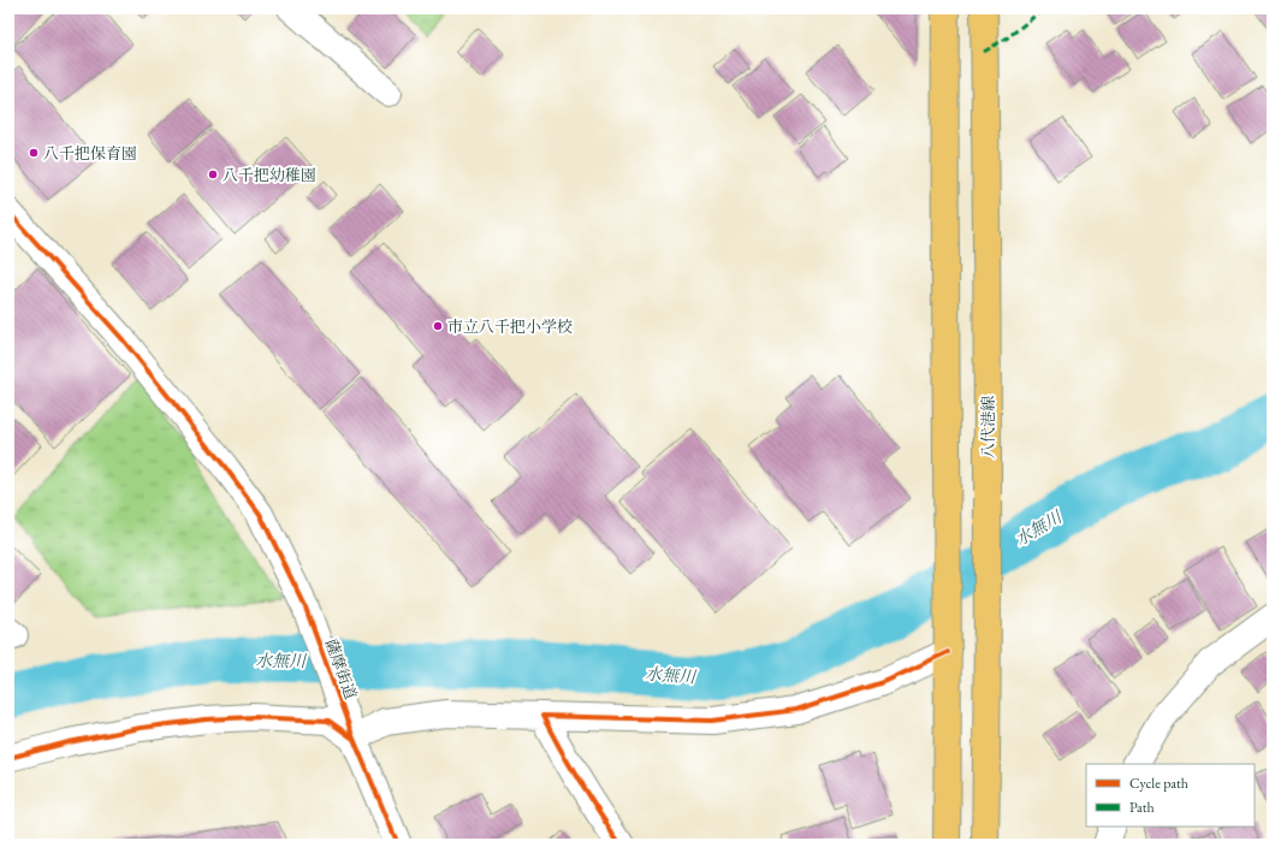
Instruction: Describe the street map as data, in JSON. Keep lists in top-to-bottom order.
{
  "streets": {
    "main road": ["八代港線"],
    "street": ["薩摩街道"]
  },
  "water": ["水無川"],
  "places": ["八千把保育園", "八千把幼稚園", "市立八千把小学校"],
  "legend": ["Cycle path", "Path"]
}
